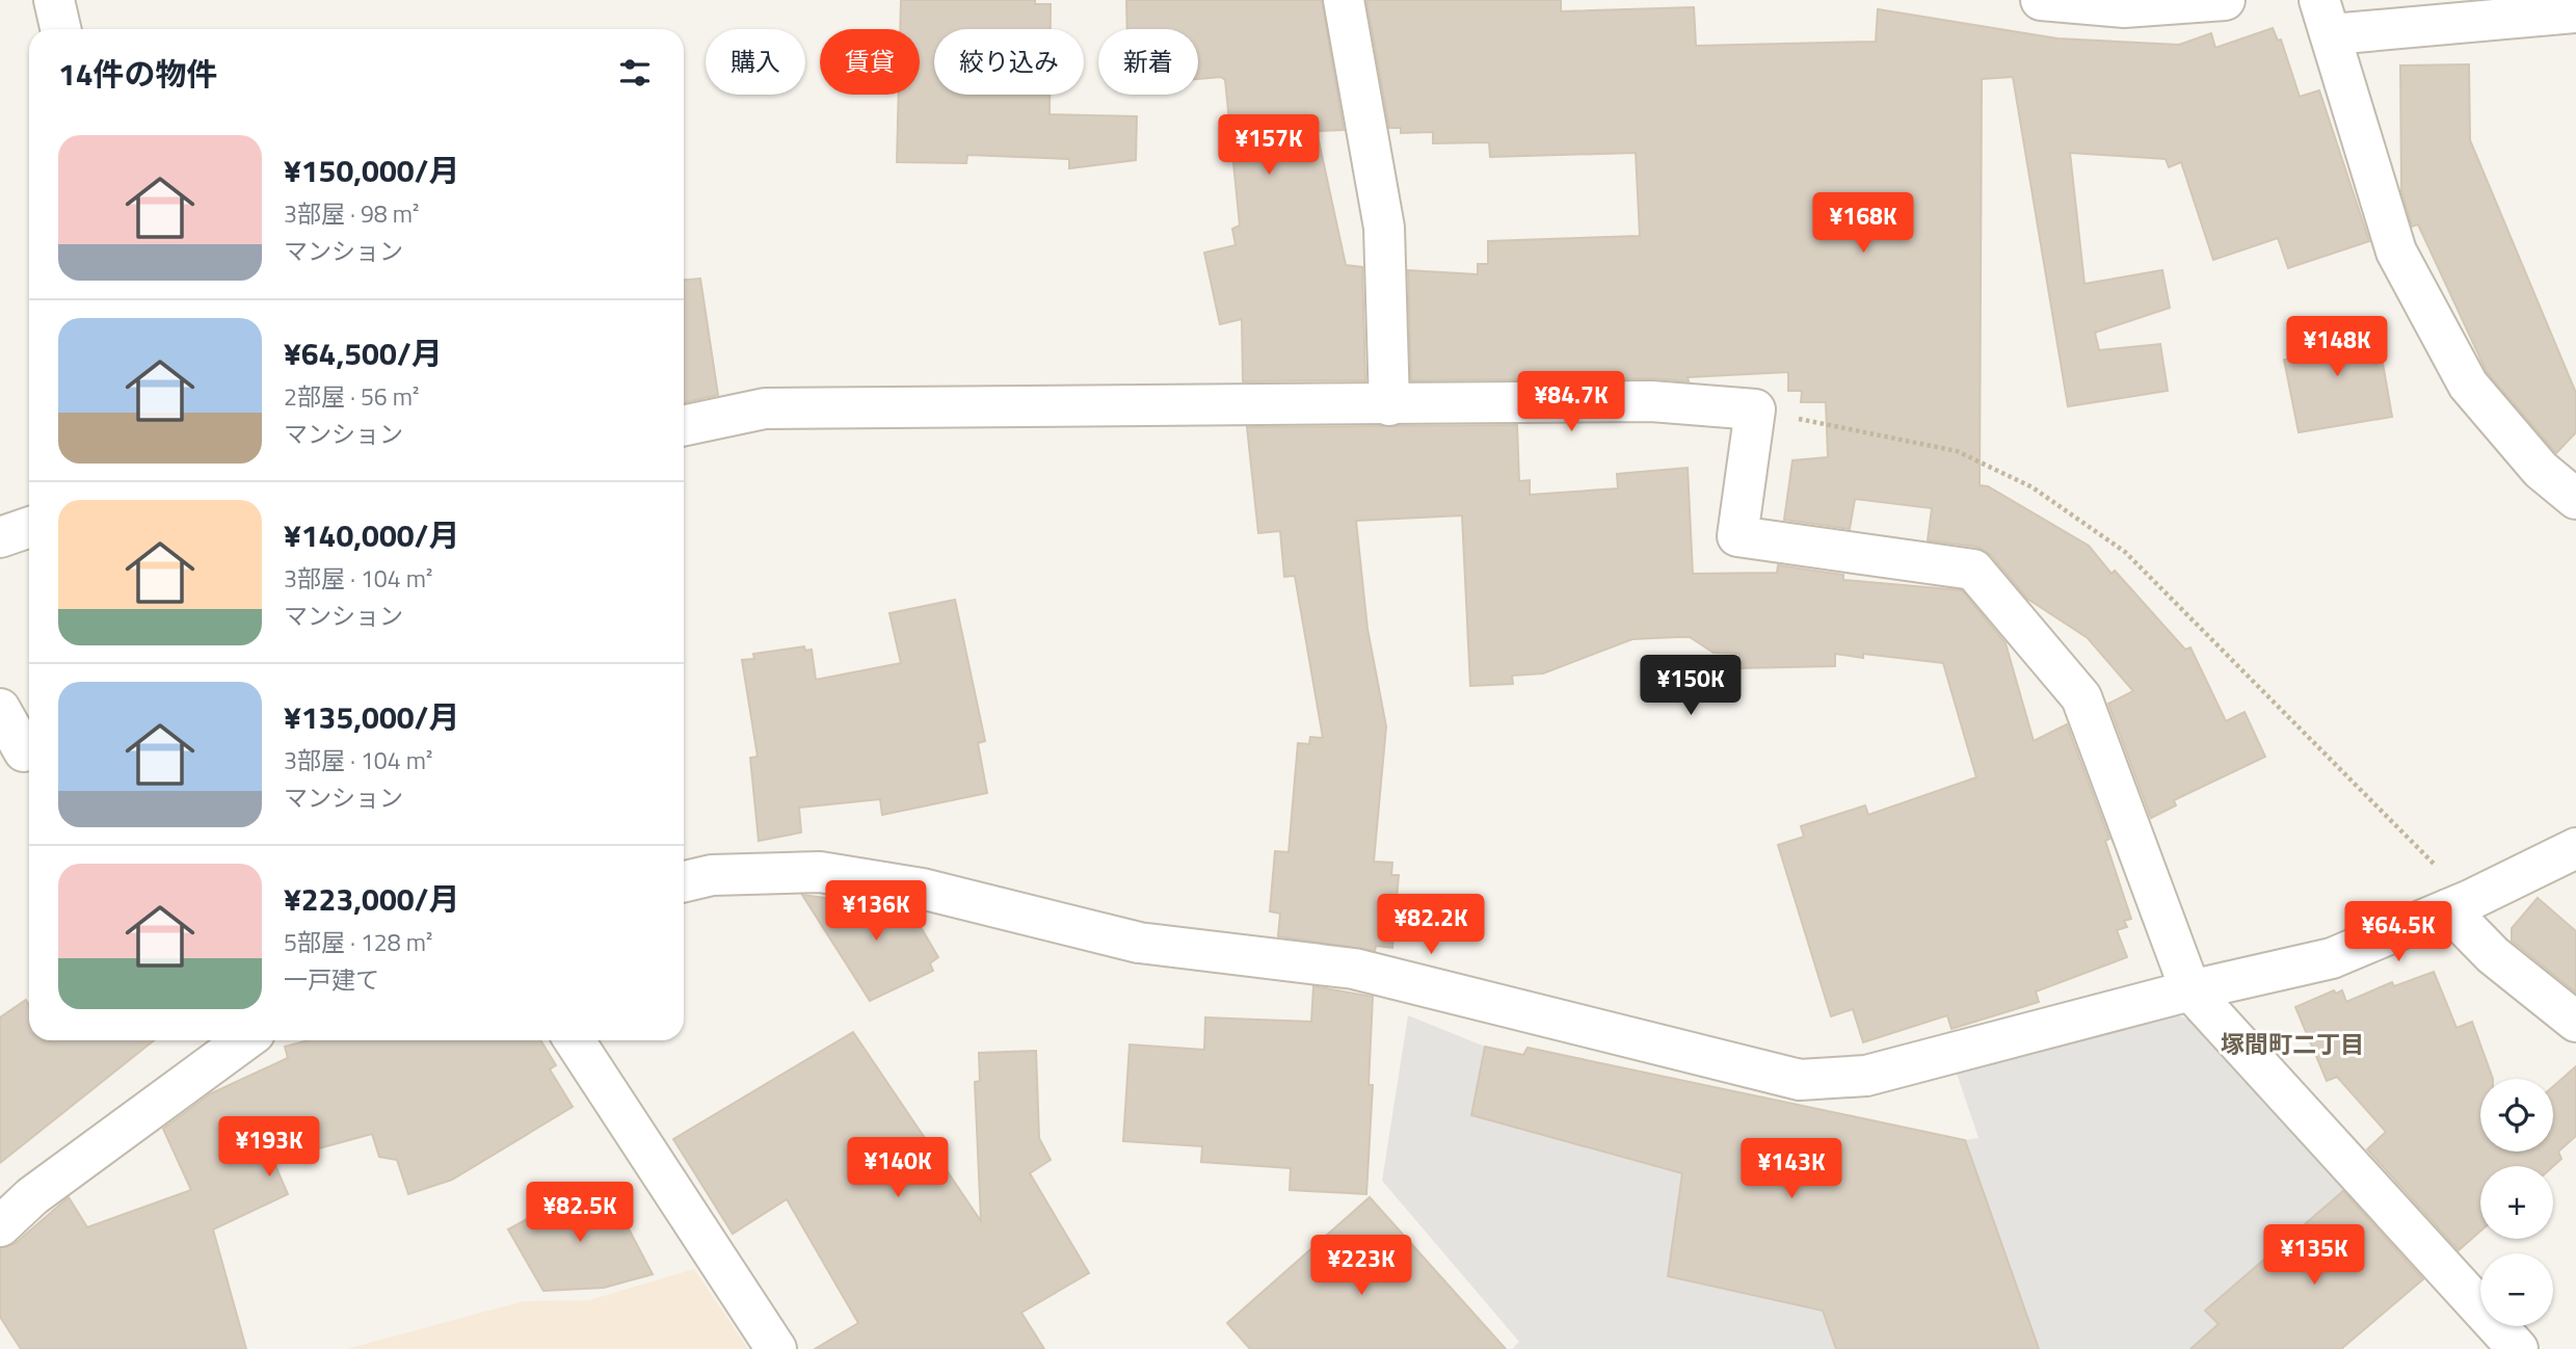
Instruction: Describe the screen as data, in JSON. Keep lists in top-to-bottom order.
{
  "districts": ["塚間町二丁目"],
  "page": {
    "chip": [
      "購入",
      "賃貸",
      "絞り込み",
      "新着"
    ],
    "heading": "14件の物件",
    "price": [
      "¥157K",
      "¥168K",
      "¥148K",
      "¥84.7K",
      "¥150K",
      "¥136K",
      "¥82.2K",
      "¥64.5K",
      "¥193K",
      "¥140K",
      "¥143K",
      "¥82.5K",
      "¥135K",
      "¥223K"
    ],
    "list": [
      {
        "name": "¥150,000/月",
        "note": "3部屋 · 98 m² · マンション"
      },
      {
        "name": "¥64,500/月",
        "note": "2部屋 · 56 m² · マンション"
      },
      {
        "name": "¥140,000/月",
        "note": "3部屋 · 104 m² · マンション"
      },
      {
        "name": "¥135,000/月",
        "note": "3部屋 · 104 m² · マンション"
      },
      {
        "name": "¥223,000/月",
        "note": "5部屋 · 128 m² · 一戸建て"
      }
    ],
    "map_buttons": ["+", "−"]
  }
}
